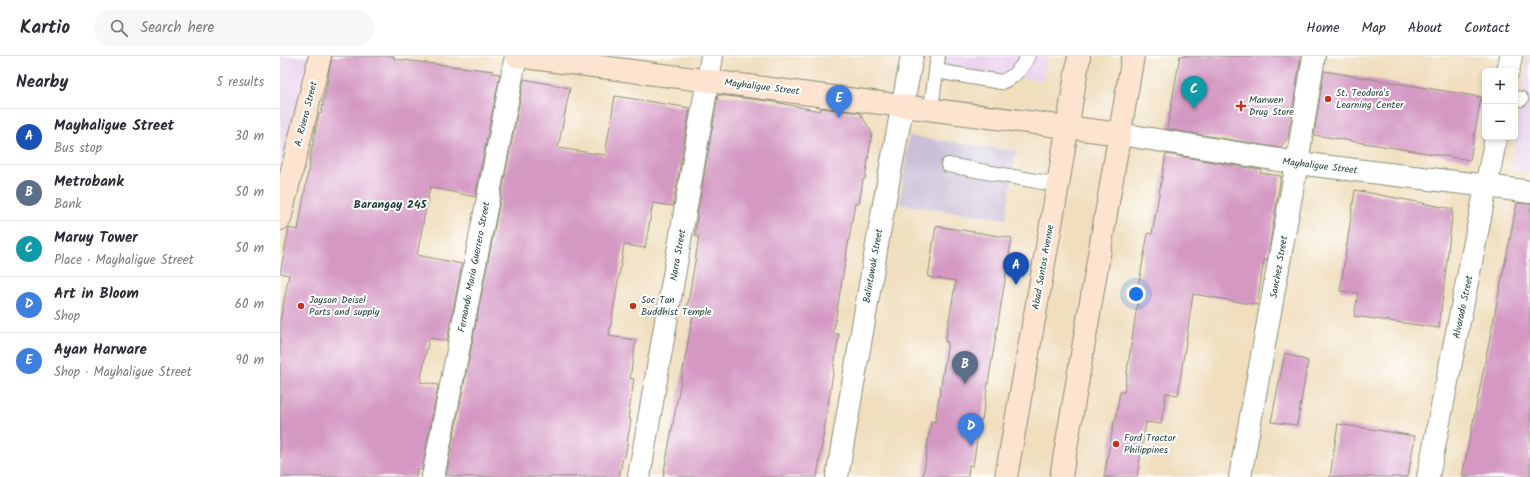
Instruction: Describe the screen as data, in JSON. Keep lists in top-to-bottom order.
{
  "streets": {
    "main road": ["Mayhaligue Street", "A. Rivera Street", "Abad Santos Avenue"],
    "street": [
      "Narra Street",
      "Balintawak Street",
      "Fernando Maria Guerrero Street",
      "Sanchez Street",
      "Alvarado Street"
    ]
  },
  "crossings": [
    ["Mayhaligue Street", "Narra Street"],
    ["Mayhaligue Street", "Balintawak Street"],
    ["Mayhaligue Street", "Fernando Maria Guerrero Street"],
    ["Mayhaligue Street", "Abad Santos Avenue"],
    ["Mayhaligue Street", "Sanchez Street"],
    ["Mayhaligue Street", "Alvarado Street"]
  ],
  "districts": ["Barangay 245"],
  "places": {
    "other": [
      "St. Teodora's Learning Center",
      "Jayson Deisel Parts and supply",
      "Soc Tan Buddhist Temple",
      "Ford Tractor Philippines"
    ],
    "health": ["Manwen Drug Store"]
  },
  "page": {
    "header": "Kartio",
    "search": "Search here",
    "nav": [
      "Home",
      "Map",
      "About",
      "Contact"
    ],
    "heading": ["Nearby", "5 results"],
    "map_buttons": ["+", "−"],
    "pins": [
      "C",
      "E",
      "A",
      "B",
      "D"
    ],
    "list": [
      {
        "mark": "A",
        "name": "Mayhaligue Street",
        "note": "Bus stop",
        "value": "30 m"
      },
      {
        "mark": "B",
        "name": "Metrobank",
        "note": "Bank",
        "value": "50 m"
      },
      {
        "mark": "C",
        "name": "Maruy Tower",
        "note": "Place · Mayhaligue Street",
        "value": "50 m"
      },
      {
        "mark": "D",
        "name": "Art in Bloom",
        "note": "Shop",
        "value": "60 m"
      },
      {
        "mark": "E",
        "name": "Ayan Harware",
        "note": "Shop · Mayhaligue Street",
        "value": "90 m"
      }
    ]
  }
}
